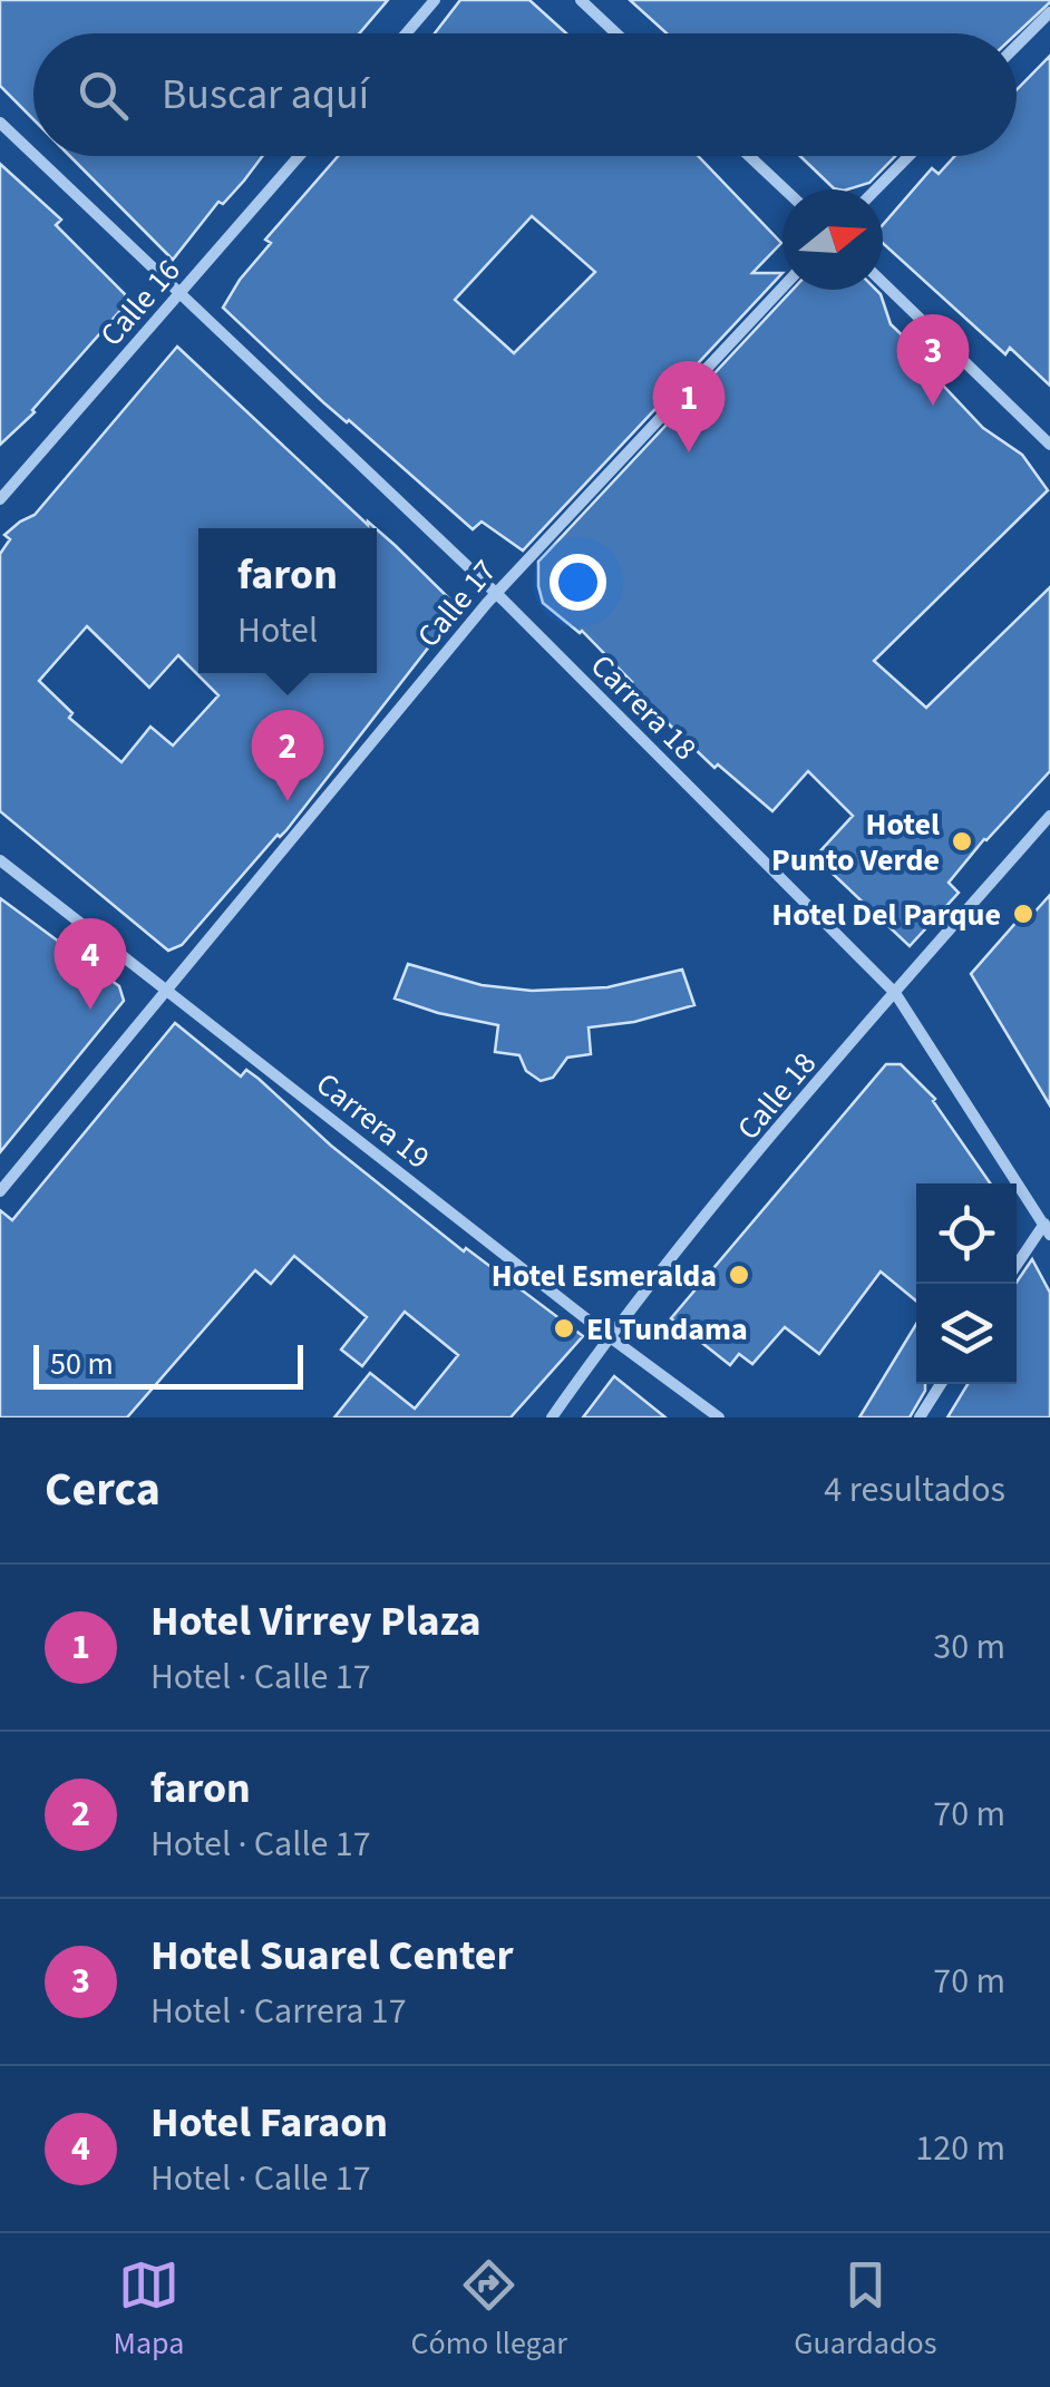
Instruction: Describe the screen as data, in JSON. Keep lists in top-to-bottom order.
{
  "streets": {
    "street": [
      "Calle 16",
      "Calle 17",
      "Carrera 18",
      "Calle 18",
      "Carrera 19"
    ]
  },
  "crossings": [
    ["Calle 16", "Carrera 18"],
    ["Calle 17", "Carrera 18"],
    ["Calle 17", "Carrera 19"],
    ["Carrera 18", "Calle 18"],
    ["Calle 18", "Carrera 19"]
  ],
  "places": [
    "Hotel Punto Verde",
    "Hotel Del Parque",
    "Hotel Esmeralda",
    "El Tundama"
  ],
  "scale_bar": "50 m",
  "north": "right",
  "page": {
    "search": "Buscar aquí",
    "pins": [
      "3",
      "1",
      "2",
      "4"
    ],
    "popup": ["faron", "Hotel"],
    "scale": "50 m",
    "heading": ["Cerca", "4 resultados"],
    "list": [
      {
        "mark": "1",
        "name": "Hotel Virrey Plaza",
        "note": "Hotel · Calle 17",
        "value": "30 m"
      },
      {
        "mark": "2",
        "name": "faron",
        "note": "Hotel · Calle 17",
        "value": "70 m"
      },
      {
        "mark": "3",
        "name": "Hotel Suarel Center",
        "note": "Hotel · Carrera 17",
        "value": "70 m"
      },
      {
        "mark": "4",
        "name": "Hotel Faraon",
        "note": "Hotel · Calle 17",
        "value": "120 m"
      }
    ],
    "nav": ["Mapa", "Cómo llegar", "Guardados"]
  }
}
